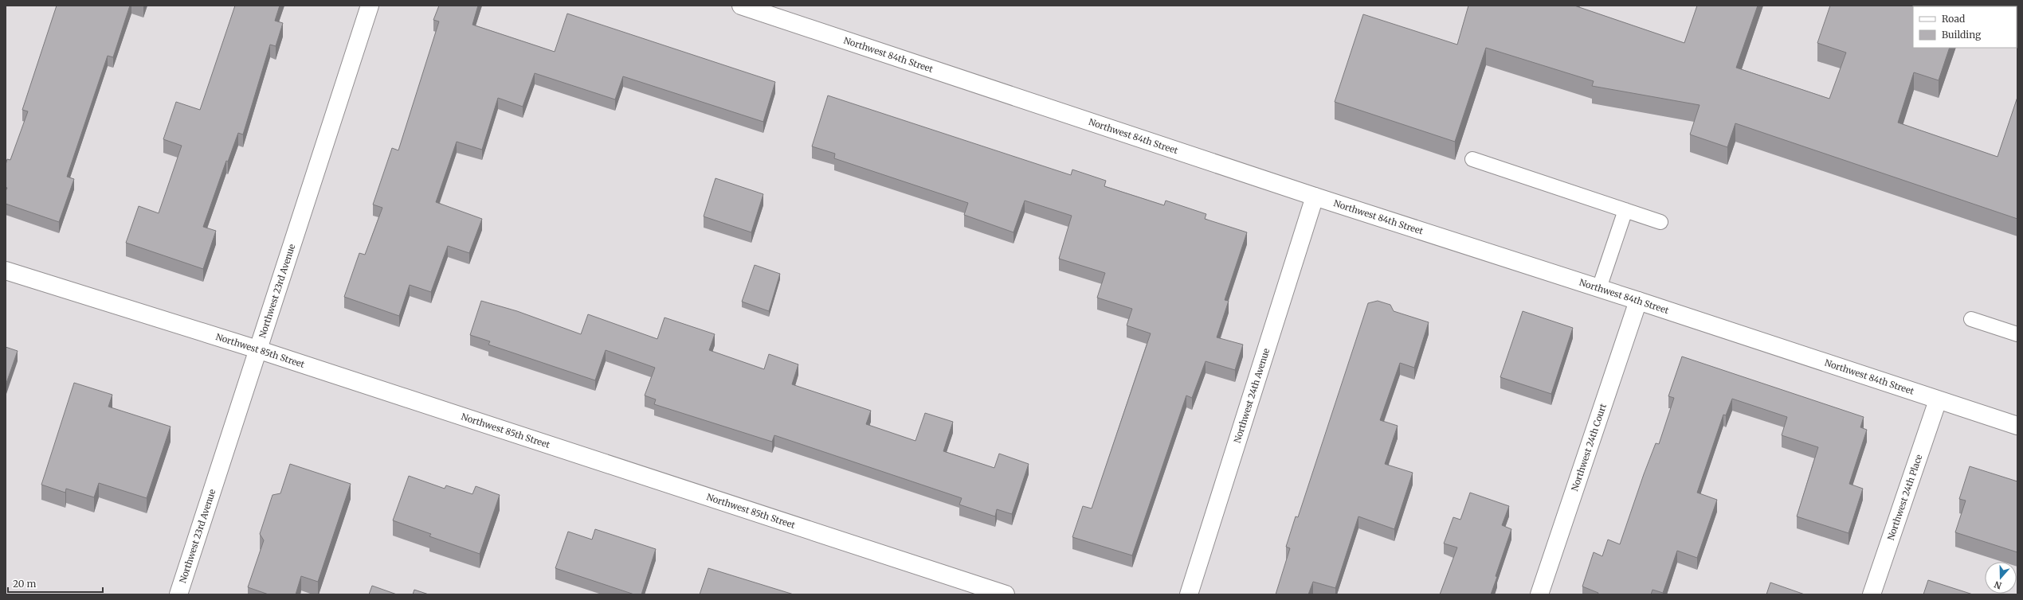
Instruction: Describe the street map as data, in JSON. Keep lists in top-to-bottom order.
{
  "streets": {
    "street": [
      "Northwest 84th Street",
      "Northwest 23rd Avenue",
      "Northwest 85th Street",
      "Northwest 24th Avenue",
      "Northwest 24th Court",
      "Northwest 24th Place"
    ]
  },
  "crossings": [
    ["Northwest 84th Street", "Northwest 24th Avenue"],
    ["Northwest 84th Street", "Northwest 24th Court"],
    ["Northwest 84th Street", "Northwest 24th Place"],
    ["Northwest 23rd Avenue", "Northwest 85th Street"]
  ],
  "legend": ["Road", "Building"],
  "scale_bar": "20 m",
  "north": "bottom"
}
